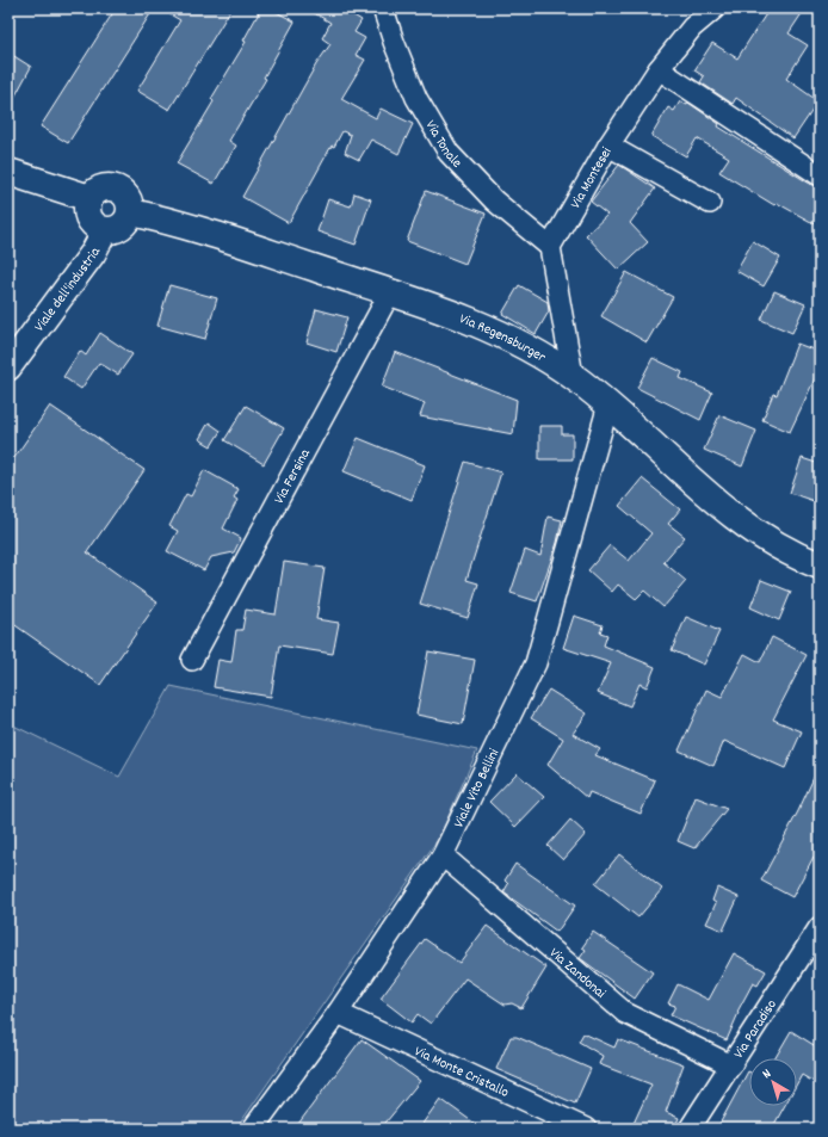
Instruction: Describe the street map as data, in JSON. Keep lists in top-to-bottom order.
{
  "streets": {
    "main road": ["Via Regensburger"],
    "street": [
      "Via Tonale",
      "Via Montesei",
      "Viale dell'industria",
      "Via Fersina",
      "Viale Vito Bellini",
      "Via Zandonai",
      "Via Paradiso",
      "Via Monte Cristallo"
    ]
  },
  "crossings": [
    ["Via Tonale", "Via Montesei"],
    ["Viale dell'industria", "Via Regensburger"],
    ["Via Regensburger", "Via Fersina"],
    ["Via Regensburger", "Viale Vito Bellini"],
    ["Viale Vito Bellini", "Via Zandonai"],
    ["Viale Vito Bellini", "Via Monte Cristallo"],
    ["Via Zandonai", "Via Paradiso"]
  ],
  "north": "top left"
}
